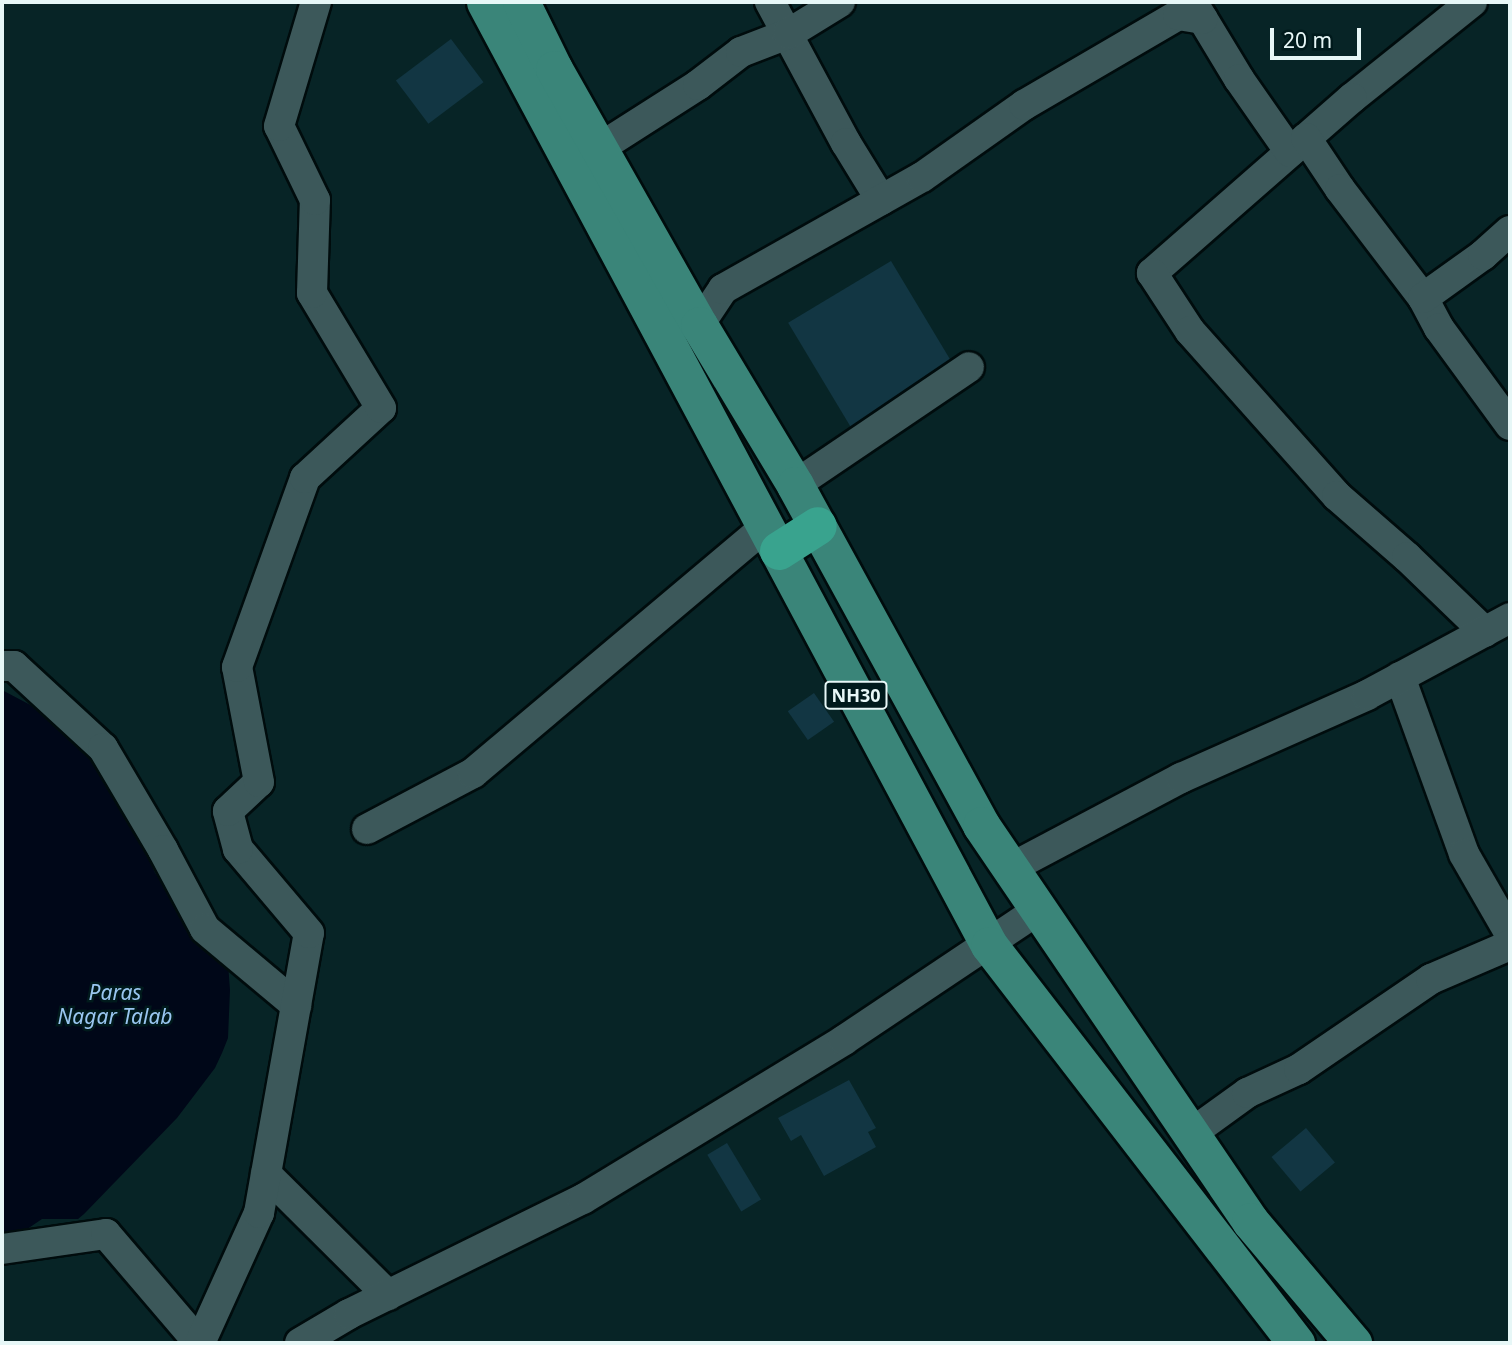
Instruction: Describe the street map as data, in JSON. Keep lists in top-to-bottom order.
{
  "streets": {
    "main road": ["NH30"]
  },
  "water": ["Paras Nagar Talab"],
  "scale_bar": "20 m"
}
